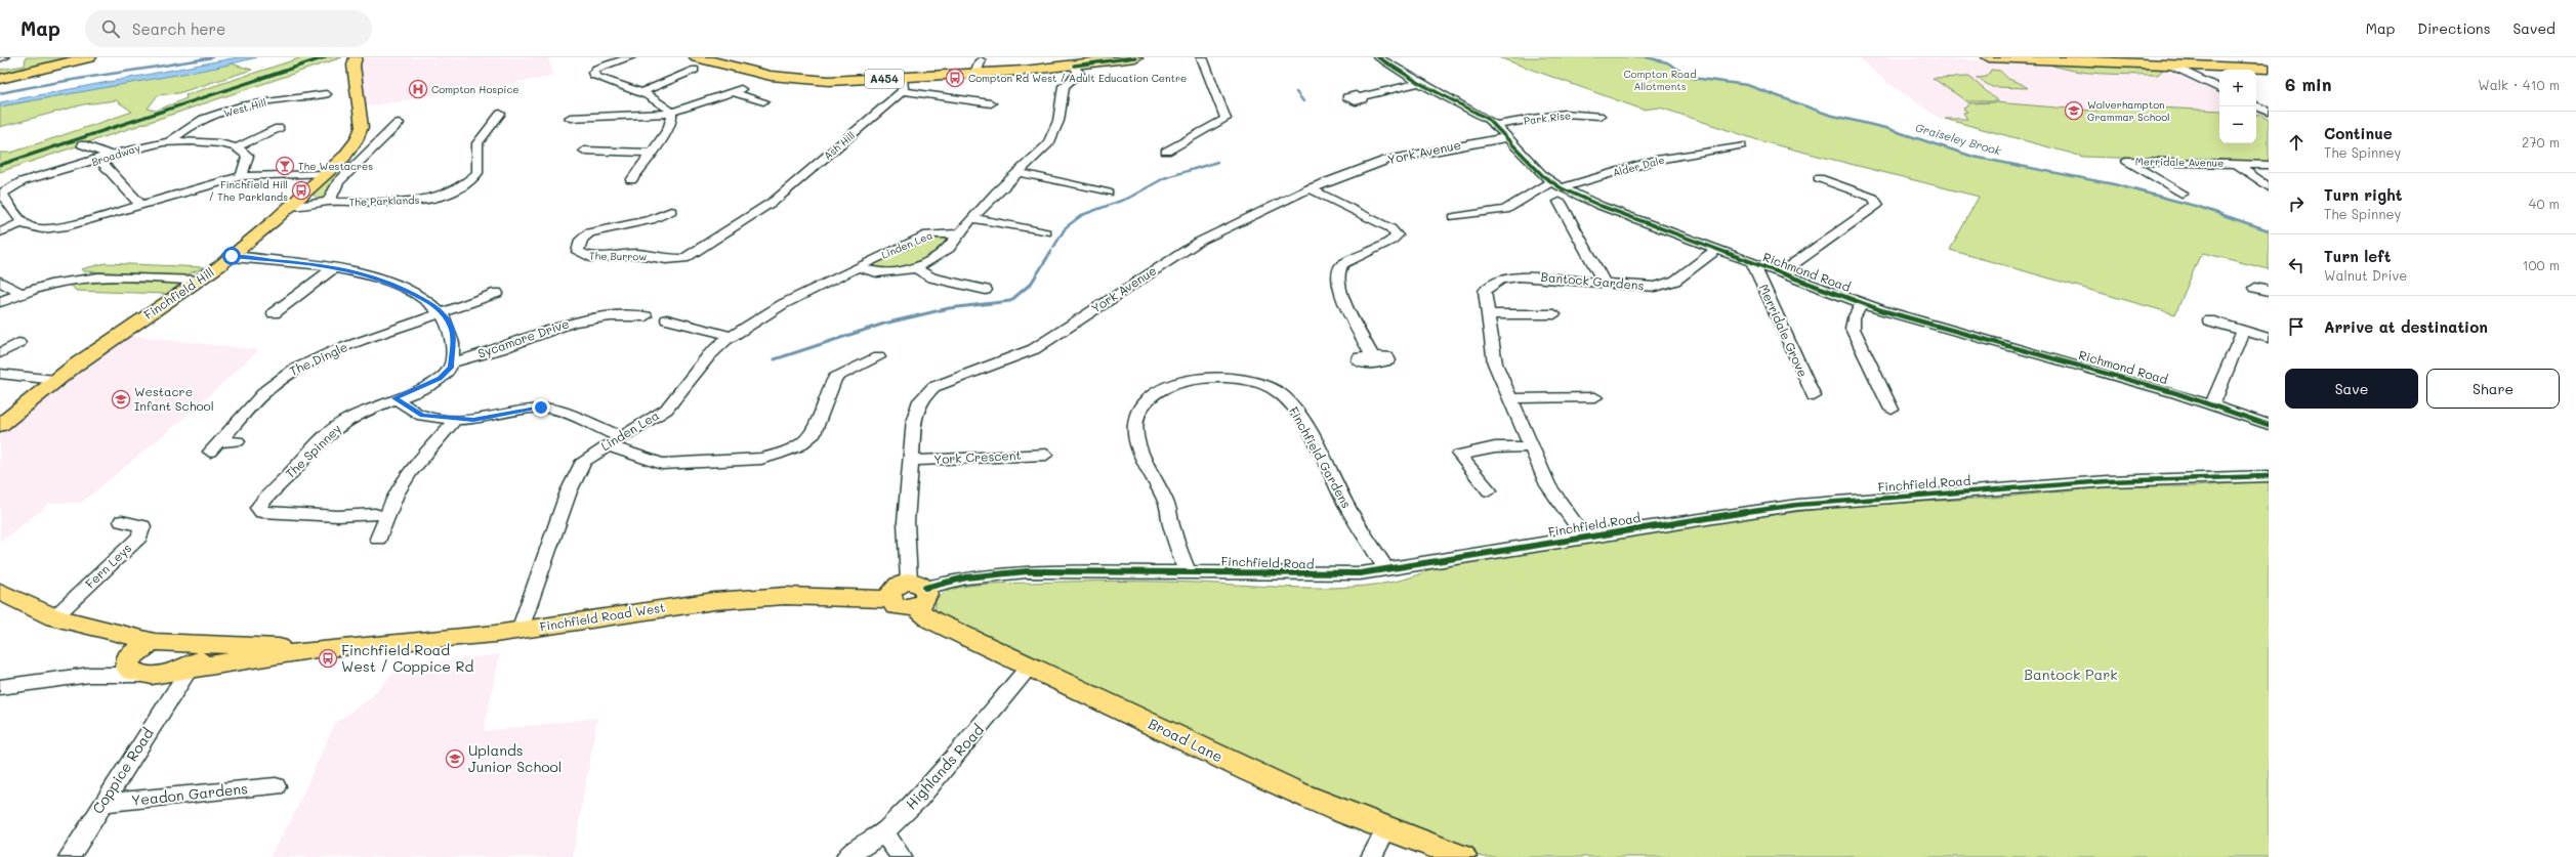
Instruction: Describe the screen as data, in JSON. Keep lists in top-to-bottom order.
{
  "streets": {
    "highway": ["A454"],
    "main road": ["Finchfield Hill", "Finchfield Road West", "Broad Lane"],
    "street": [
      "West Hill",
      "Park Rise",
      "Ash Hill",
      "York Avenue",
      "Broadway",
      "Merridale Avenue",
      "Alder Dale",
      "The Parklands",
      "Linden Lea",
      "The Burrow",
      "Richmond Road",
      "Bantock Gardens",
      "Merridale Grove",
      "Sycamore Drive",
      "The Dingle",
      "The Spinney",
      "York Crescent",
      "Finchfield Gardens",
      "Finchfield Road",
      "Fern Leys",
      "Highlands Road",
      "Coppice Road",
      "Yeadon Gardens"
    ]
  },
  "crossings": [
    ["A454", "Ash Hill"],
    ["A454", "Linden Lea"],
    ["West Hill", "Broadway"],
    ["Park Rise", "Richmond Road"],
    ["Ash Hill", "The Burrow"],
    ["York Avenue", "Richmond Road"],
    ["York Avenue", "York Crescent"],
    ["York Avenue", "Finchfield Road"],
    ["York Avenue", "Finchfield Road West"],
    ["York Avenue", "Broad Lane"],
    ["Alder Dale", "Richmond Road"],
    ["The Parklands", "Finchfield Hill"],
    ["Linden Lea", "Finchfield Road West"],
    ["Richmond Road", "Bantock Gardens"],
    ["Richmond Road", "Merridale Grove"],
    ["Bantock Gardens", "Finchfield Road"],
    ["Sycamore Drive", "The Spinney"],
    ["Finchfield Gardens", "Finchfield Road"],
    ["Finchfield Road", "Finchfield Road West"],
    ["Finchfield Road", "Broad Lane"],
    ["Finchfield Road West", "Broad Lane"],
    ["Finchfield Road West", "Coppice Road"],
    ["Broad Lane", "Highlands Road"],
    ["Coppice Road", "Yeadon Gardens"]
  ],
  "water": ["Graiseley Brook"],
  "parks": ["Compton Road Allotments", "Bantock Park"],
  "places": {
    "bus stop": ["Compton Rd West / Adult Education Centre", "Finchfield Hill / The Parklands", "Finchfield Road West / Coppice Rd"],
    "hospital": ["Compton Hospice"],
    "school or university": ["Wolverhampton Grammar School", "Westacre Infant School", "Uplands Junior School"],
    "bar": ["The Westacres"]
  },
  "page": {
    "header": "Map",
    "search": "Search here",
    "nav": ["Map", "Directions", "Saved"],
    "heading": ["6 min", "Walk · 410 m"],
    "map_buttons": ["+", "−"],
    "list": [
      ["Continue", "The Spinney", "270 m"],
      ["Turn right", "The Spinney", "40 m"],
      ["Turn left", "Walnut Drive", "100 m"],
      "Arrive at destination"
    ],
    "buttons": ["Save", "Share"]
  }
}
